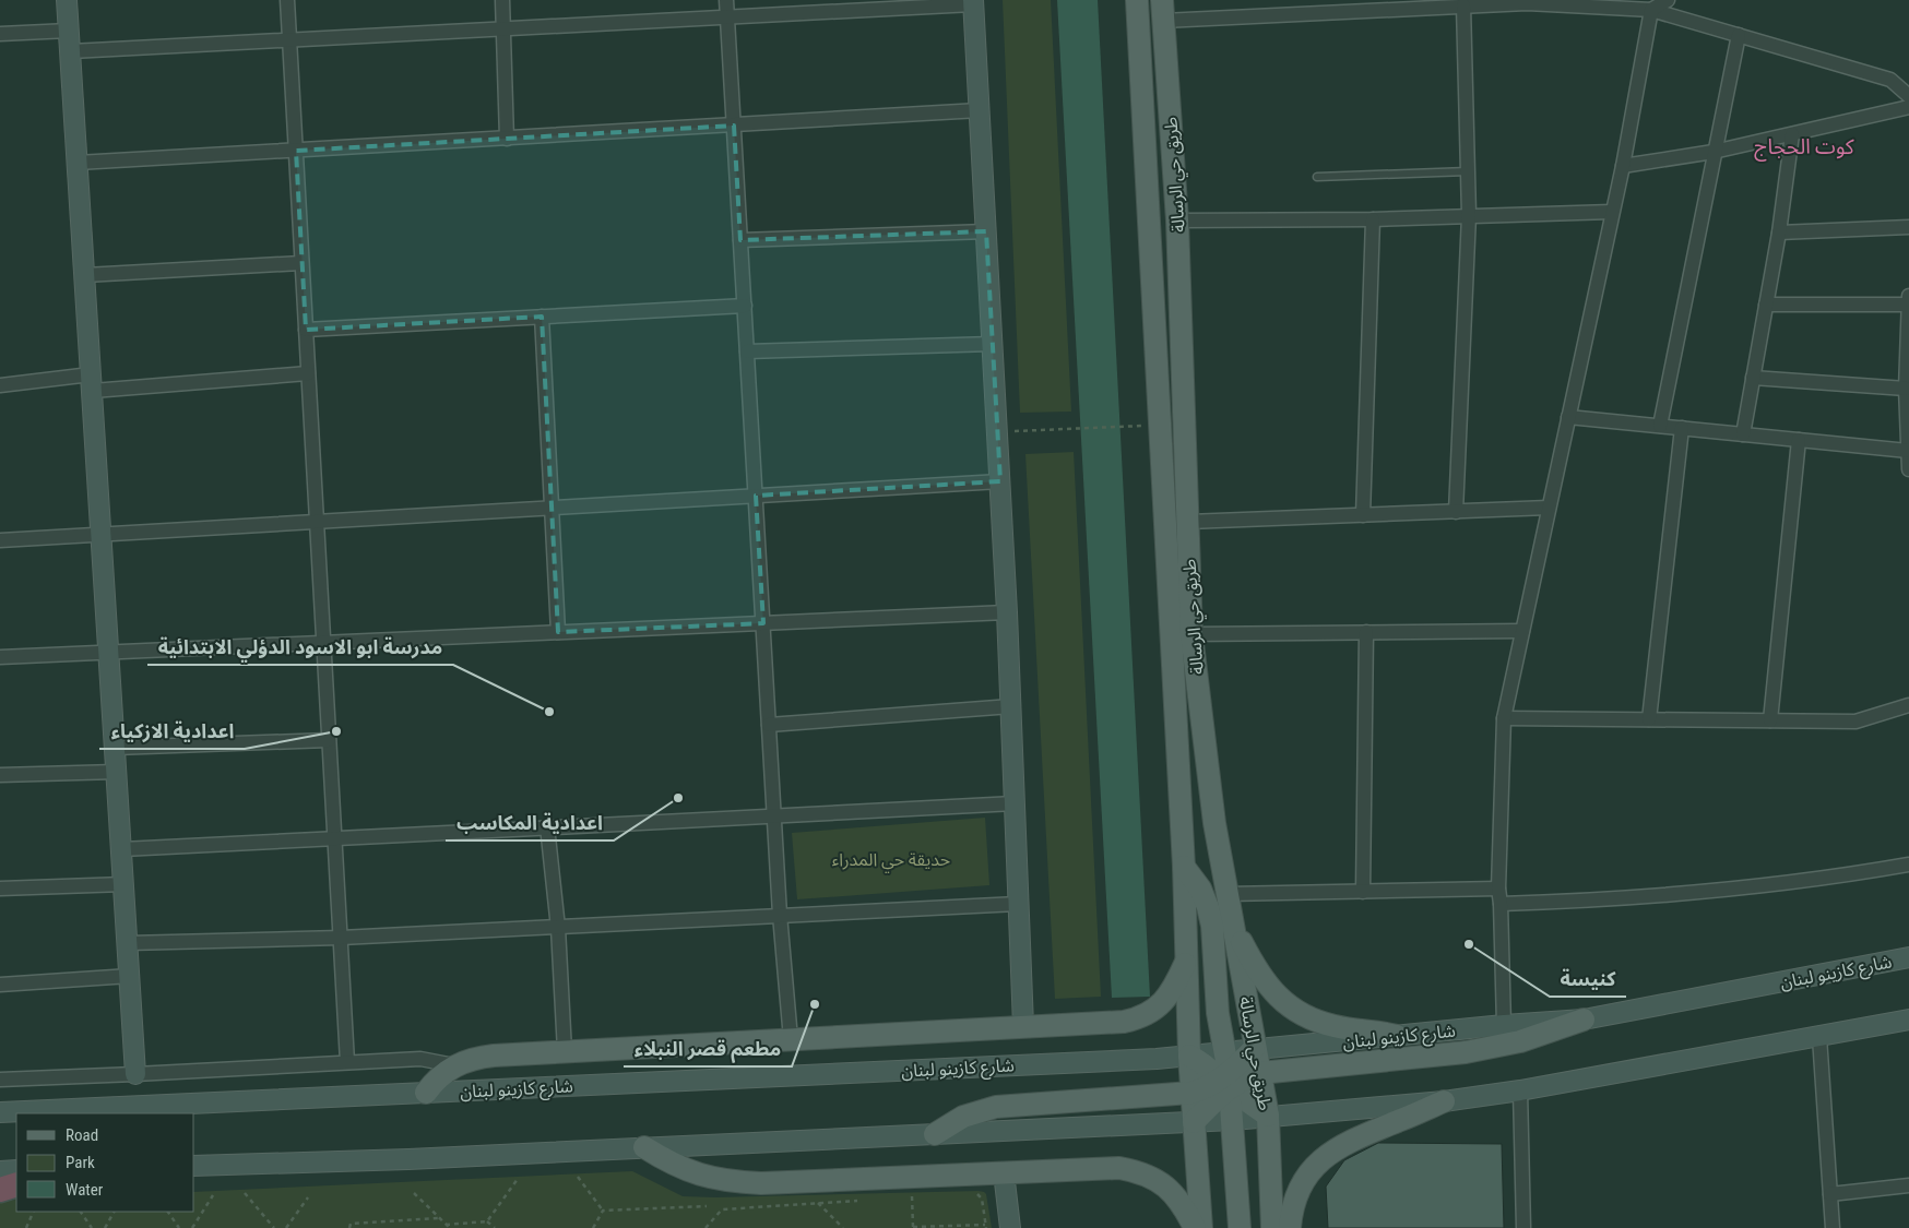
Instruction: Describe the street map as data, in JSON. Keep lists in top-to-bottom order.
{
  "streets": {
    "main road": ["طريق حي الرسالة", "شارع كازينو لبنان"]
  },
  "crossings": [
    ["طريق حي الرسالة", "شارع كازينو لبنان"]
  ],
  "districts": ["كوت الحجاج"],
  "parks": ["حديقة حي المدراء"],
  "places": [
    "مدرسة ابو الاسود الدؤلي الابتدائية",
    "اعدادية الازكياء",
    "اعدادية المكاسب",
    "كنيسة",
    "مطعم قصر النبلاء"
  ],
  "legend": ["Road", "Park", "Water"]
}
